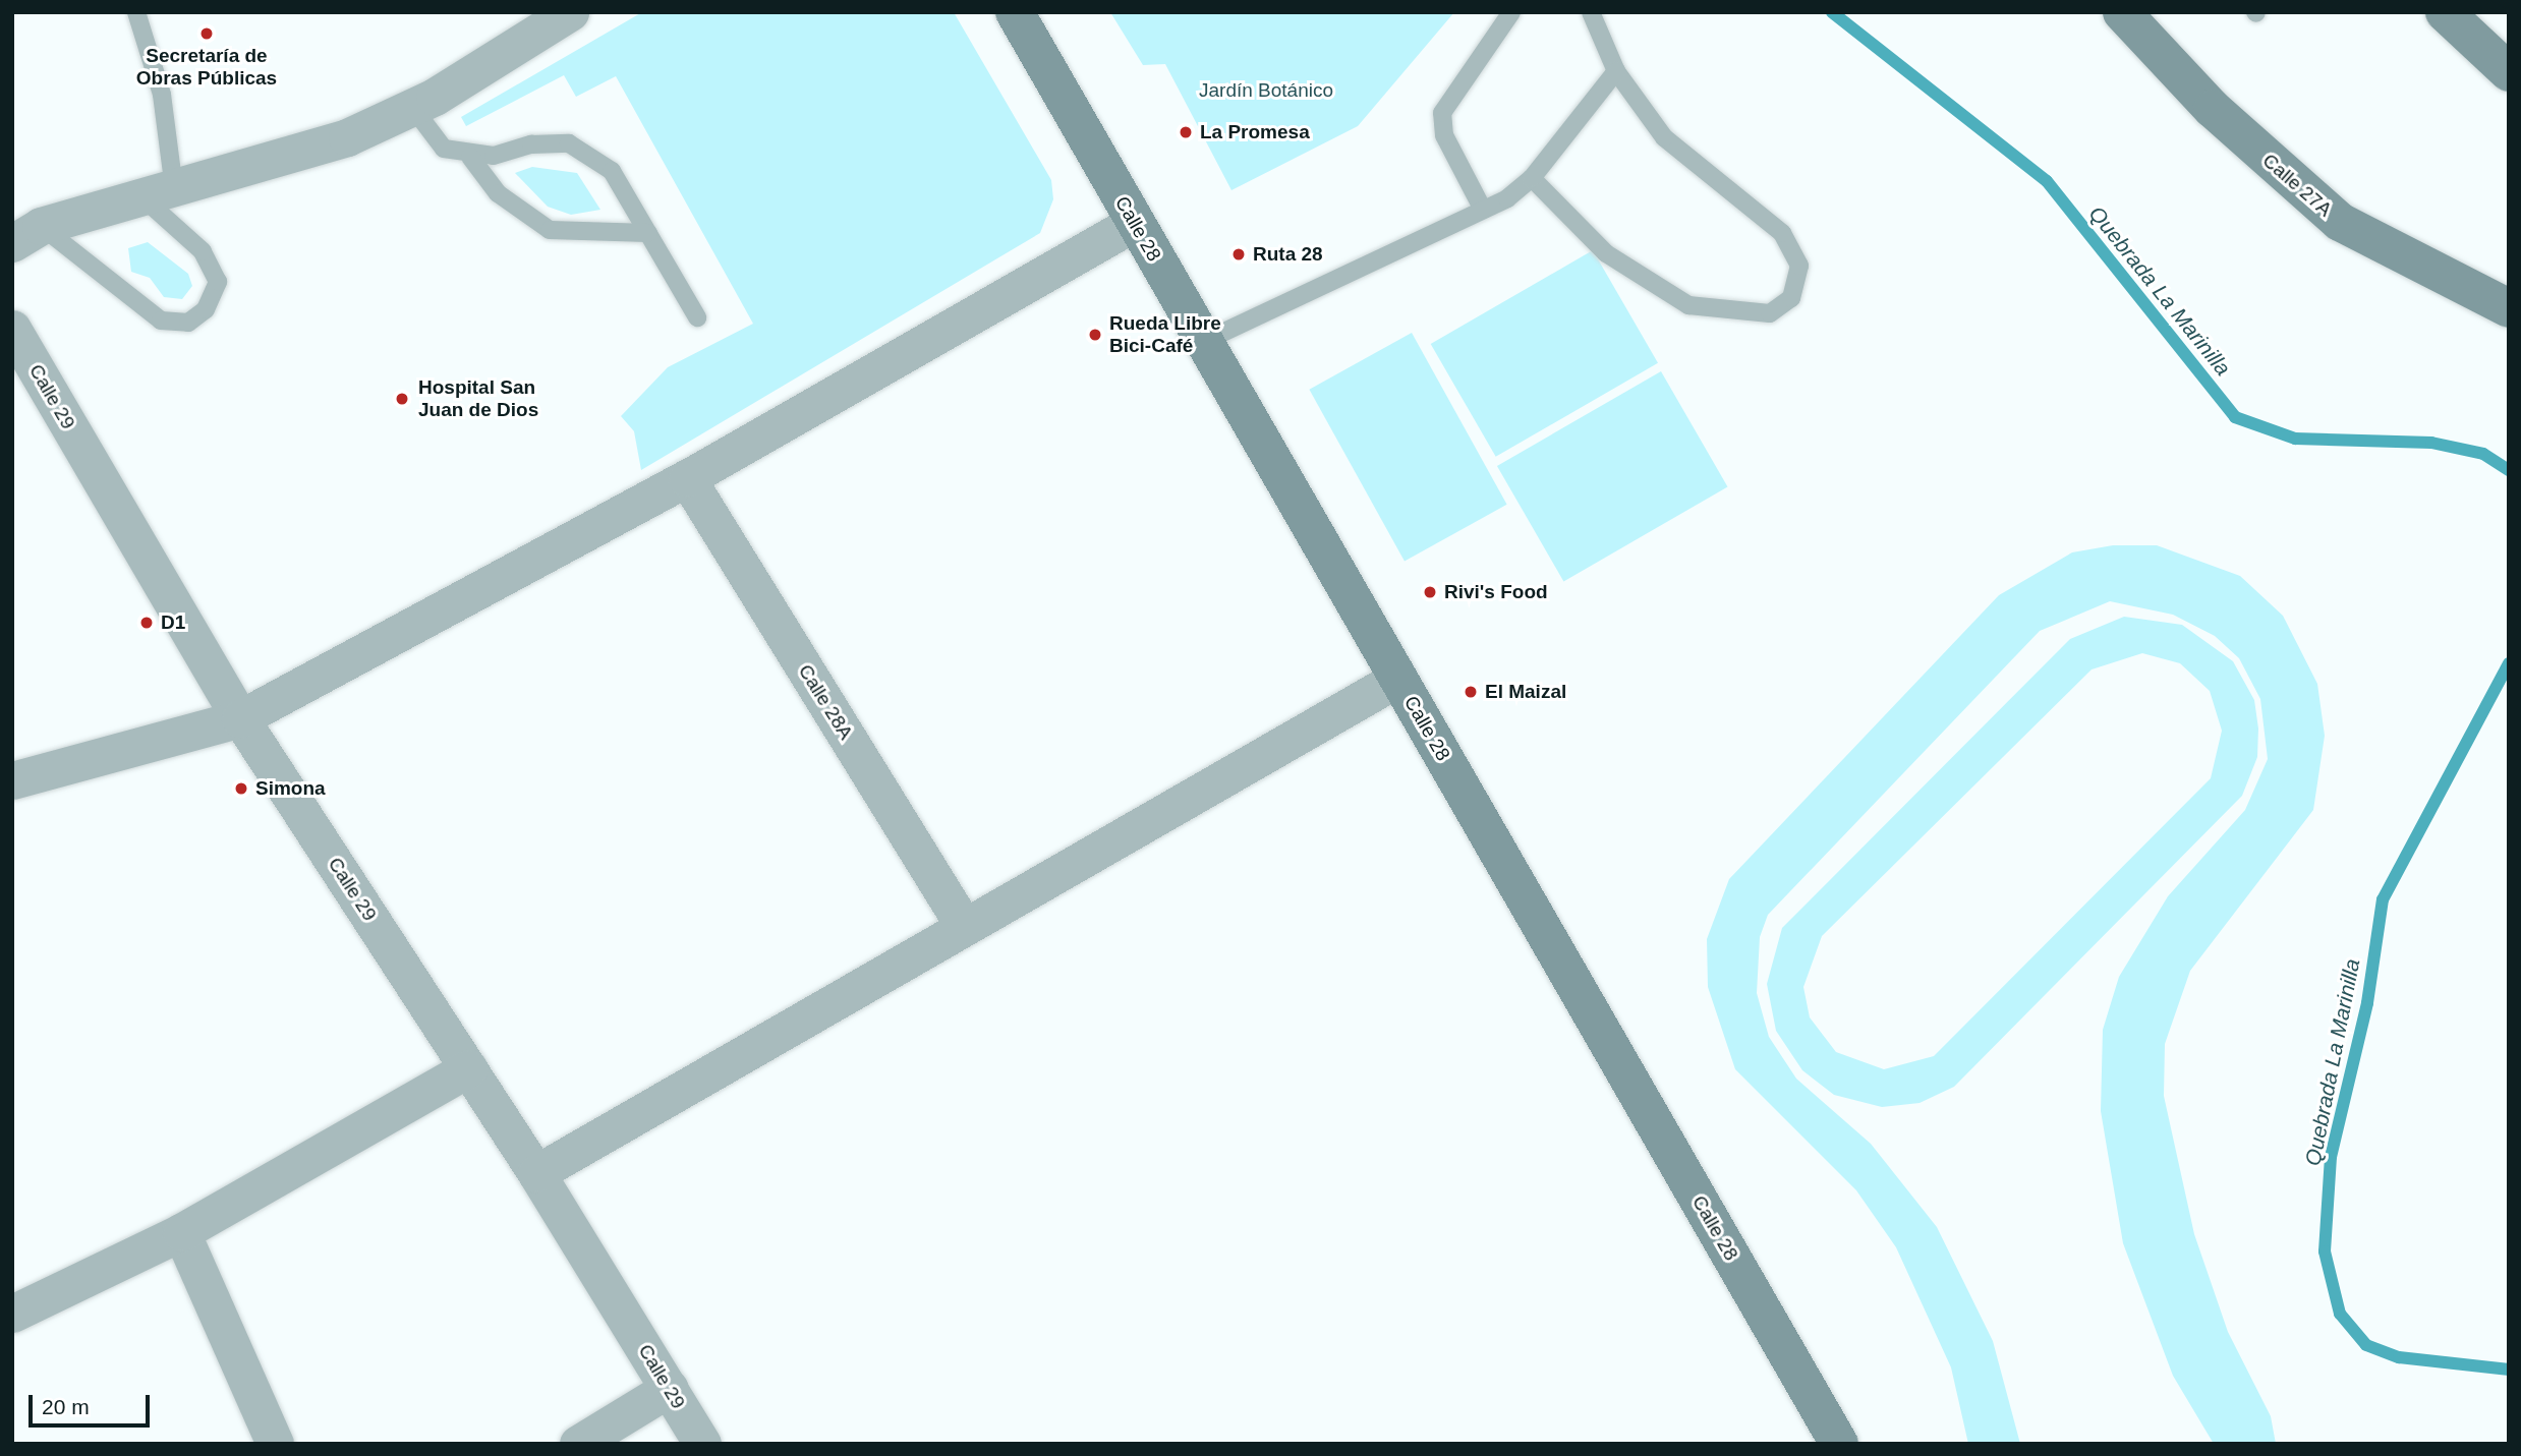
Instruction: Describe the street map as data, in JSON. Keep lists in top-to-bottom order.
{
  "streets": {
    "main road": ["Calle 27A", "Calle 28"],
    "street": ["Calle 29", "Calle 28A"]
  },
  "water": ["Quebrada La Marinilla"],
  "parks": ["Jardín Botánico"],
  "places": [
    "Secretaría de Obras Públicas",
    "La Promesa",
    "Ruta 28",
    "Rueda Libre Bici-Café",
    "Hospital San Juan de Dios",
    "Rivi's Food",
    "D1",
    "El Maizal",
    "Simona"
  ],
  "scale_bar": "20 m"
}
